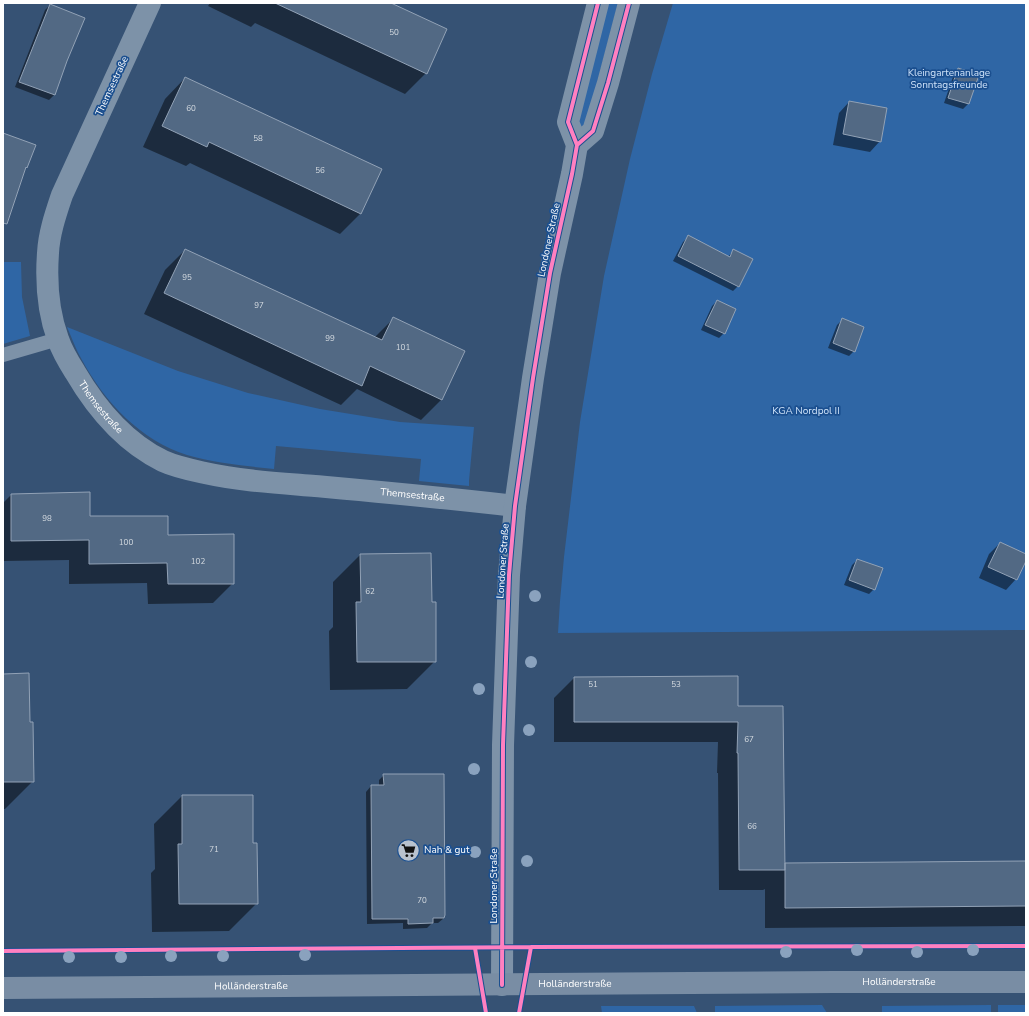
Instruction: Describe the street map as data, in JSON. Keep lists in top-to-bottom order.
{
  "streets": {
    "street": ["Themsestraße", "Londoner Straße", "Holländerstraße"]
  },
  "crossings": [
    ["Themsestraße", "Londoner Straße"],
    ["Londoner Straße", "Holländerstraße"]
  ],
  "parks": ["Kleingartenanlage Sonntagsfreunde", "KGA Nordpol II"],
  "places": {
    "supermarket": ["Nah & gut"]
  },
  "house_numbers": [
    "50",
    "60",
    "58",
    "56",
    "95",
    "97",
    "99",
    "101",
    "98",
    "100",
    "102",
    "62",
    "51",
    "53",
    "67",
    "66",
    "71",
    "70"
  ]
}
